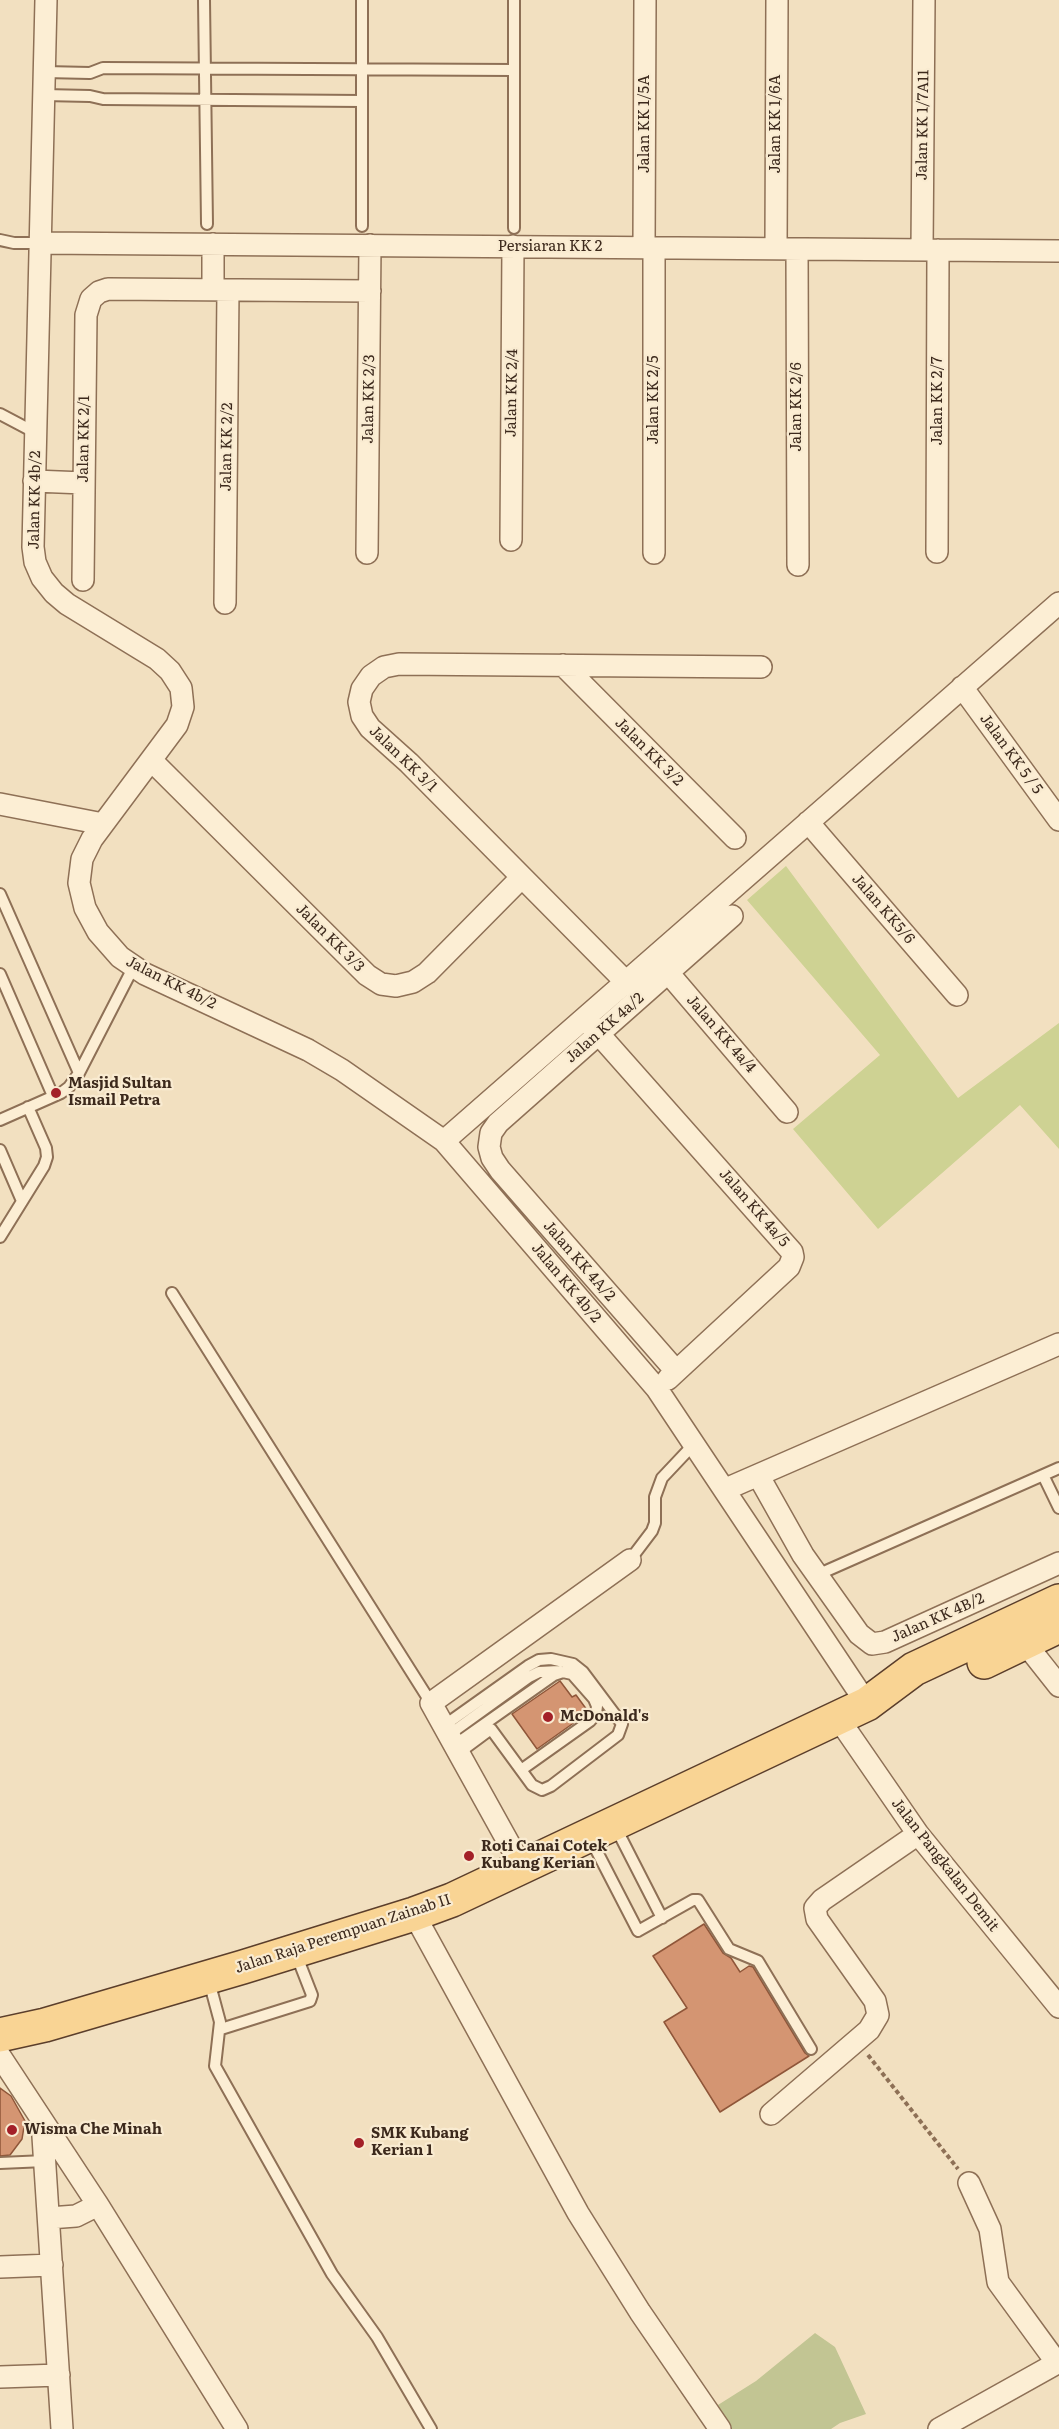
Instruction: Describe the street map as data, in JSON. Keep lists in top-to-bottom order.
{
  "streets": {
    "main road": ["Jalan Raja Perempuan Zainab II"],
    "street": [
      "Jalan KK 1/5A",
      "Jalan KK 1/6A",
      "Jalan KK 1/7A11",
      "Persiaran KK 2",
      "Jalan KK 2/4",
      "Jalan KK 2/3",
      "Jalan KK 2/5",
      "Jalan KK 2/7",
      "Jalan KK 2/6",
      "Jalan KK 2/1",
      "Jalan KK 2/2",
      "Jalan KK 4b/2",
      "Jalan KK 3/2",
      "Jalan KK 5 / 5",
      "Jalan KK 3/1",
      "Jalan KK5/6",
      "Jalan KK 3/3",
      "Jalan KK 4a/2",
      "Jalan KK 4a/4",
      "Jalan KK 4a/5",
      "Jalan KK 4A/2",
      "Jalan KK 4B/2",
      "Jalan Pangkalan Demit"
    ]
  },
  "crossings": [
    ["Jalan KK 1/5A", "Persiaran KK 2"],
    ["Jalan KK 1/5A", "Jalan KK 2/5"],
    ["Jalan KK 1/6A", "Persiaran KK 2"],
    ["Jalan KK 1/7A11", "Persiaran KK 2"],
    ["Jalan KK 1/7A11", "Jalan KK 2/7"],
    ["Persiaran KK 2", "Jalan KK 2/4"],
    ["Persiaran KK 2", "Jalan KK 2/3"],
    ["Persiaran KK 2", "Jalan KK 2/5"],
    ["Persiaran KK 2", "Jalan KK 2/7"],
    ["Persiaran KK 2", "Jalan KK 2/6"],
    ["Persiaran KK 2", "Jalan KK 2/2"],
    ["Persiaran KK 2", "Jalan KK 4b/2"],
    ["Jalan KK 2/1", "Jalan KK 2/2"],
    ["Jalan KK 4b/2", "Jalan KK 3/3"],
    ["Jalan KK 4b/2", "Jalan KK 4a/5"],
    ["Jalan KK 4b/2", "Jalan Raja Perempuan Zainab II"],
    ["Jalan KK 3/2", "Jalan KK 3/1"],
    ["Jalan KK 3/1", "Jalan KK 3/3"],
    ["Jalan KK 4a/2", "Jalan KK 4a/4"],
    ["Jalan KK 4a/2", "Jalan KK 4a/5"],
    ["Jalan KK 4a/2", "Jalan KK 4A/2"],
    ["Jalan KK 4a/5", "Jalan KK 4A/2"],
    ["Jalan Pangkalan Demit", "Jalan Raja Perempuan Zainab II"]
  ],
  "places": [
    "Masjid Sultan Ismail Petra",
    "McDonald's",
    "Roti Canai Cotek Kubang Kerian",
    "Wisma Che Minah",
    "SMK Kubang Kerian 1"
  ]
}
